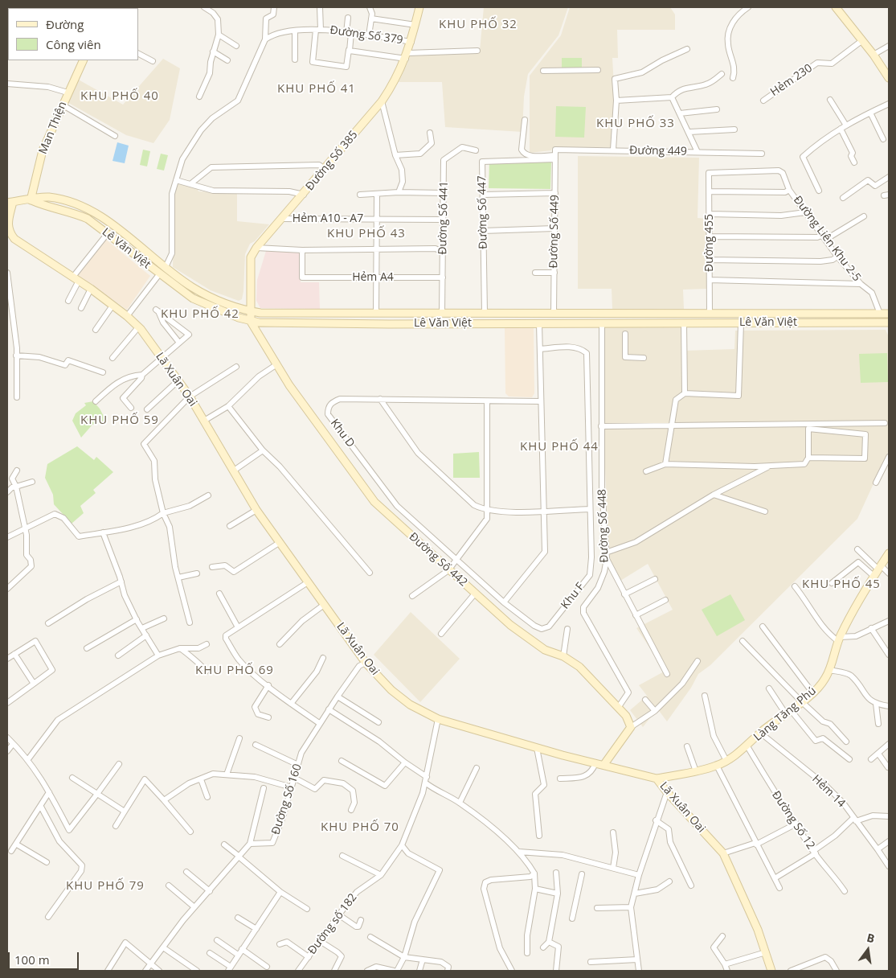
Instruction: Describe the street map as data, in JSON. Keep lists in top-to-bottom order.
{
  "streets": {
    "main road": [
      "Man Thiện",
      "Đường Số 385",
      "Lê Văn Việt",
      "Lã Xuân Oai",
      "Đường Số 442",
      "Làng Tăng Phú"
    ],
    "street": [
      "Đường Số 379",
      "Hẻm 230",
      "Đường 449",
      "Đường Số 447",
      "Đường Số 441",
      "Hẻm A10 - A7",
      "Đường Số 449",
      "Đường Liên Khu 2-5",
      "Đường 455",
      "Hẻm A4",
      "Khu D",
      "Đường Số 448",
      "Khu F",
      "Hẻm 14",
      "Đường Số 160",
      "Đường Số 12",
      "Đường số 182"
    ]
  },
  "crossings": [
    ["Đường Số 379", "Đường Số 385"],
    ["Man Thiện", "Lê Văn Việt"],
    ["Đường 449", "Đường Số 447"],
    ["Đường 449", "Đường Số 449"],
    ["Đường Số 385", "Hẻm A10 - A7"],
    ["Đường Số 385", "Lê Văn Việt"],
    ["Đường Số 385", "Đường Số 442"],
    ["Đường Số 447", "Đường Số 449"],
    ["Đường Số 447", "Lê Văn Việt"],
    ["Đường Số 441", "Hẻm A10 - A7"],
    ["Đường Số 441", "Lê Văn Việt"],
    ["Đường Số 441", "Hẻm A4"],
    ["Đường Số 449", "Lê Văn Việt"],
    ["Đường Liên Khu 2-5", "Đường 455"],
    ["Đường Liên Khu 2-5", "Lê Văn Việt"],
    ["Đường 455", "Lê Văn Việt"],
    ["Lê Văn Việt", "Lã Xuân Oai"],
    ["Lê Văn Việt", "Đường Số 448"],
    ["Lê Văn Việt", "Đường Số 442"],
    ["Lã Xuân Oai", "Làng Tăng Phú"],
    ["Lã Xuân Oai", "Đường Số 160"],
    ["Khu D", "Khu F"],
    ["Đường Số 448", "Đường Số 442"],
    ["Làng Tăng Phú", "Hẻm 14"],
    ["Làng Tăng Phú", "Đường Số 12"]
  ],
  "districts": [
    "KHU PHỐ 32",
    "KHU PHỐ 41",
    "KHU PHỐ 40",
    "KHU PHỐ 33",
    "KHU PHỐ 43",
    "KHU PHỐ 42",
    "KHU PHỐ 59",
    "KHU PHỐ 44",
    "KHU PHỐ 45",
    "KHU PHỐ 69",
    "KHU PHỐ 70",
    "KHU PHỐ 79"
  ],
  "legend": ["Đường", "Công viên"],
  "scale_bar": "100 m",
  "north": "top"
}
